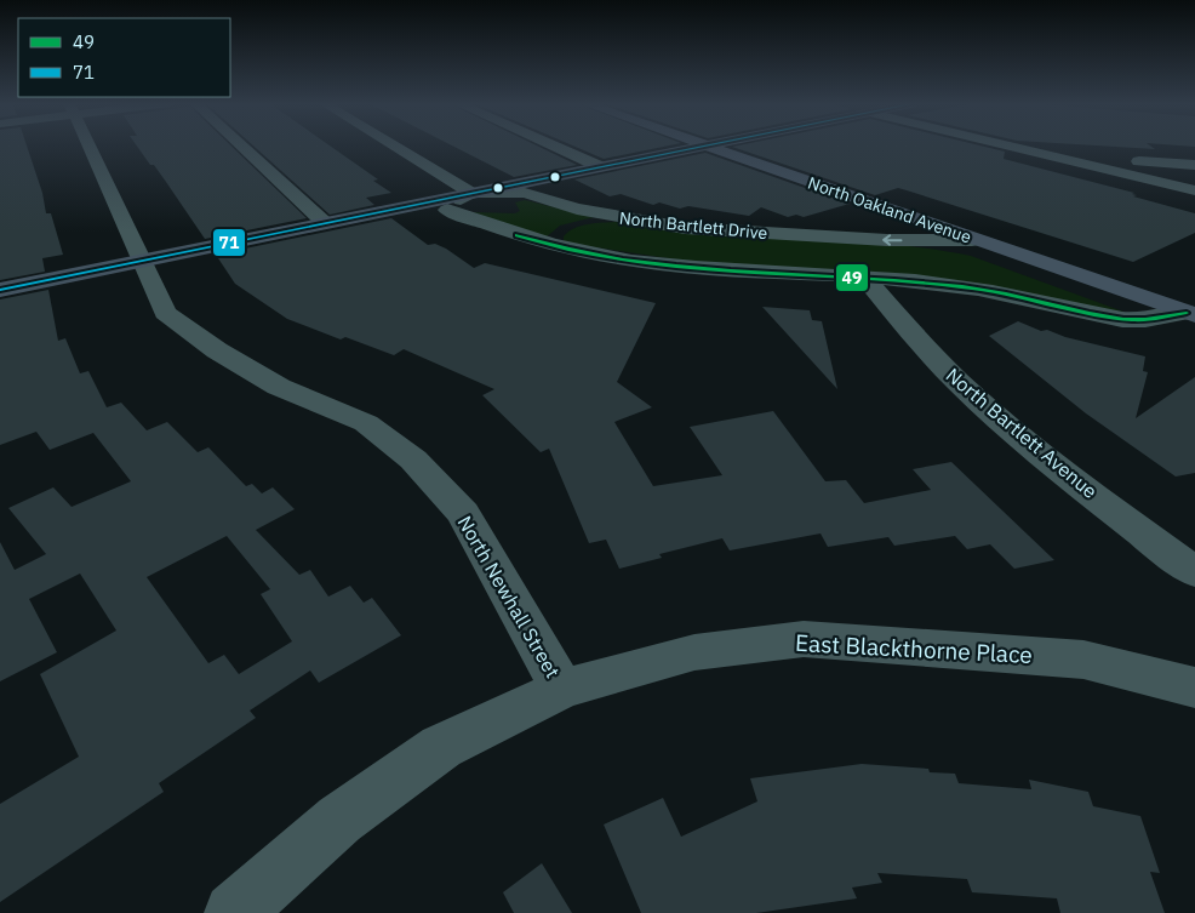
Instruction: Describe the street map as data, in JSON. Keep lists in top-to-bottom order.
{
  "streets": {
    "main road": ["North Oakland Avenue"],
    "street": [
      "North Bartlett Drive",
      "North Bartlett Avenue",
      "North Newhall Street",
      "East Blackthorne Place"
    ]
  },
  "crossings": [
    ["North Oakland Avenue", "North Bartlett Drive"],
    ["North Bartlett Drive", "North Bartlett Avenue"],
    ["North Newhall Street", "East Blackthorne Place"]
  ],
  "lines": ["transit line 71", "transit line 49"],
  "legend": ["49", "71"]
}
